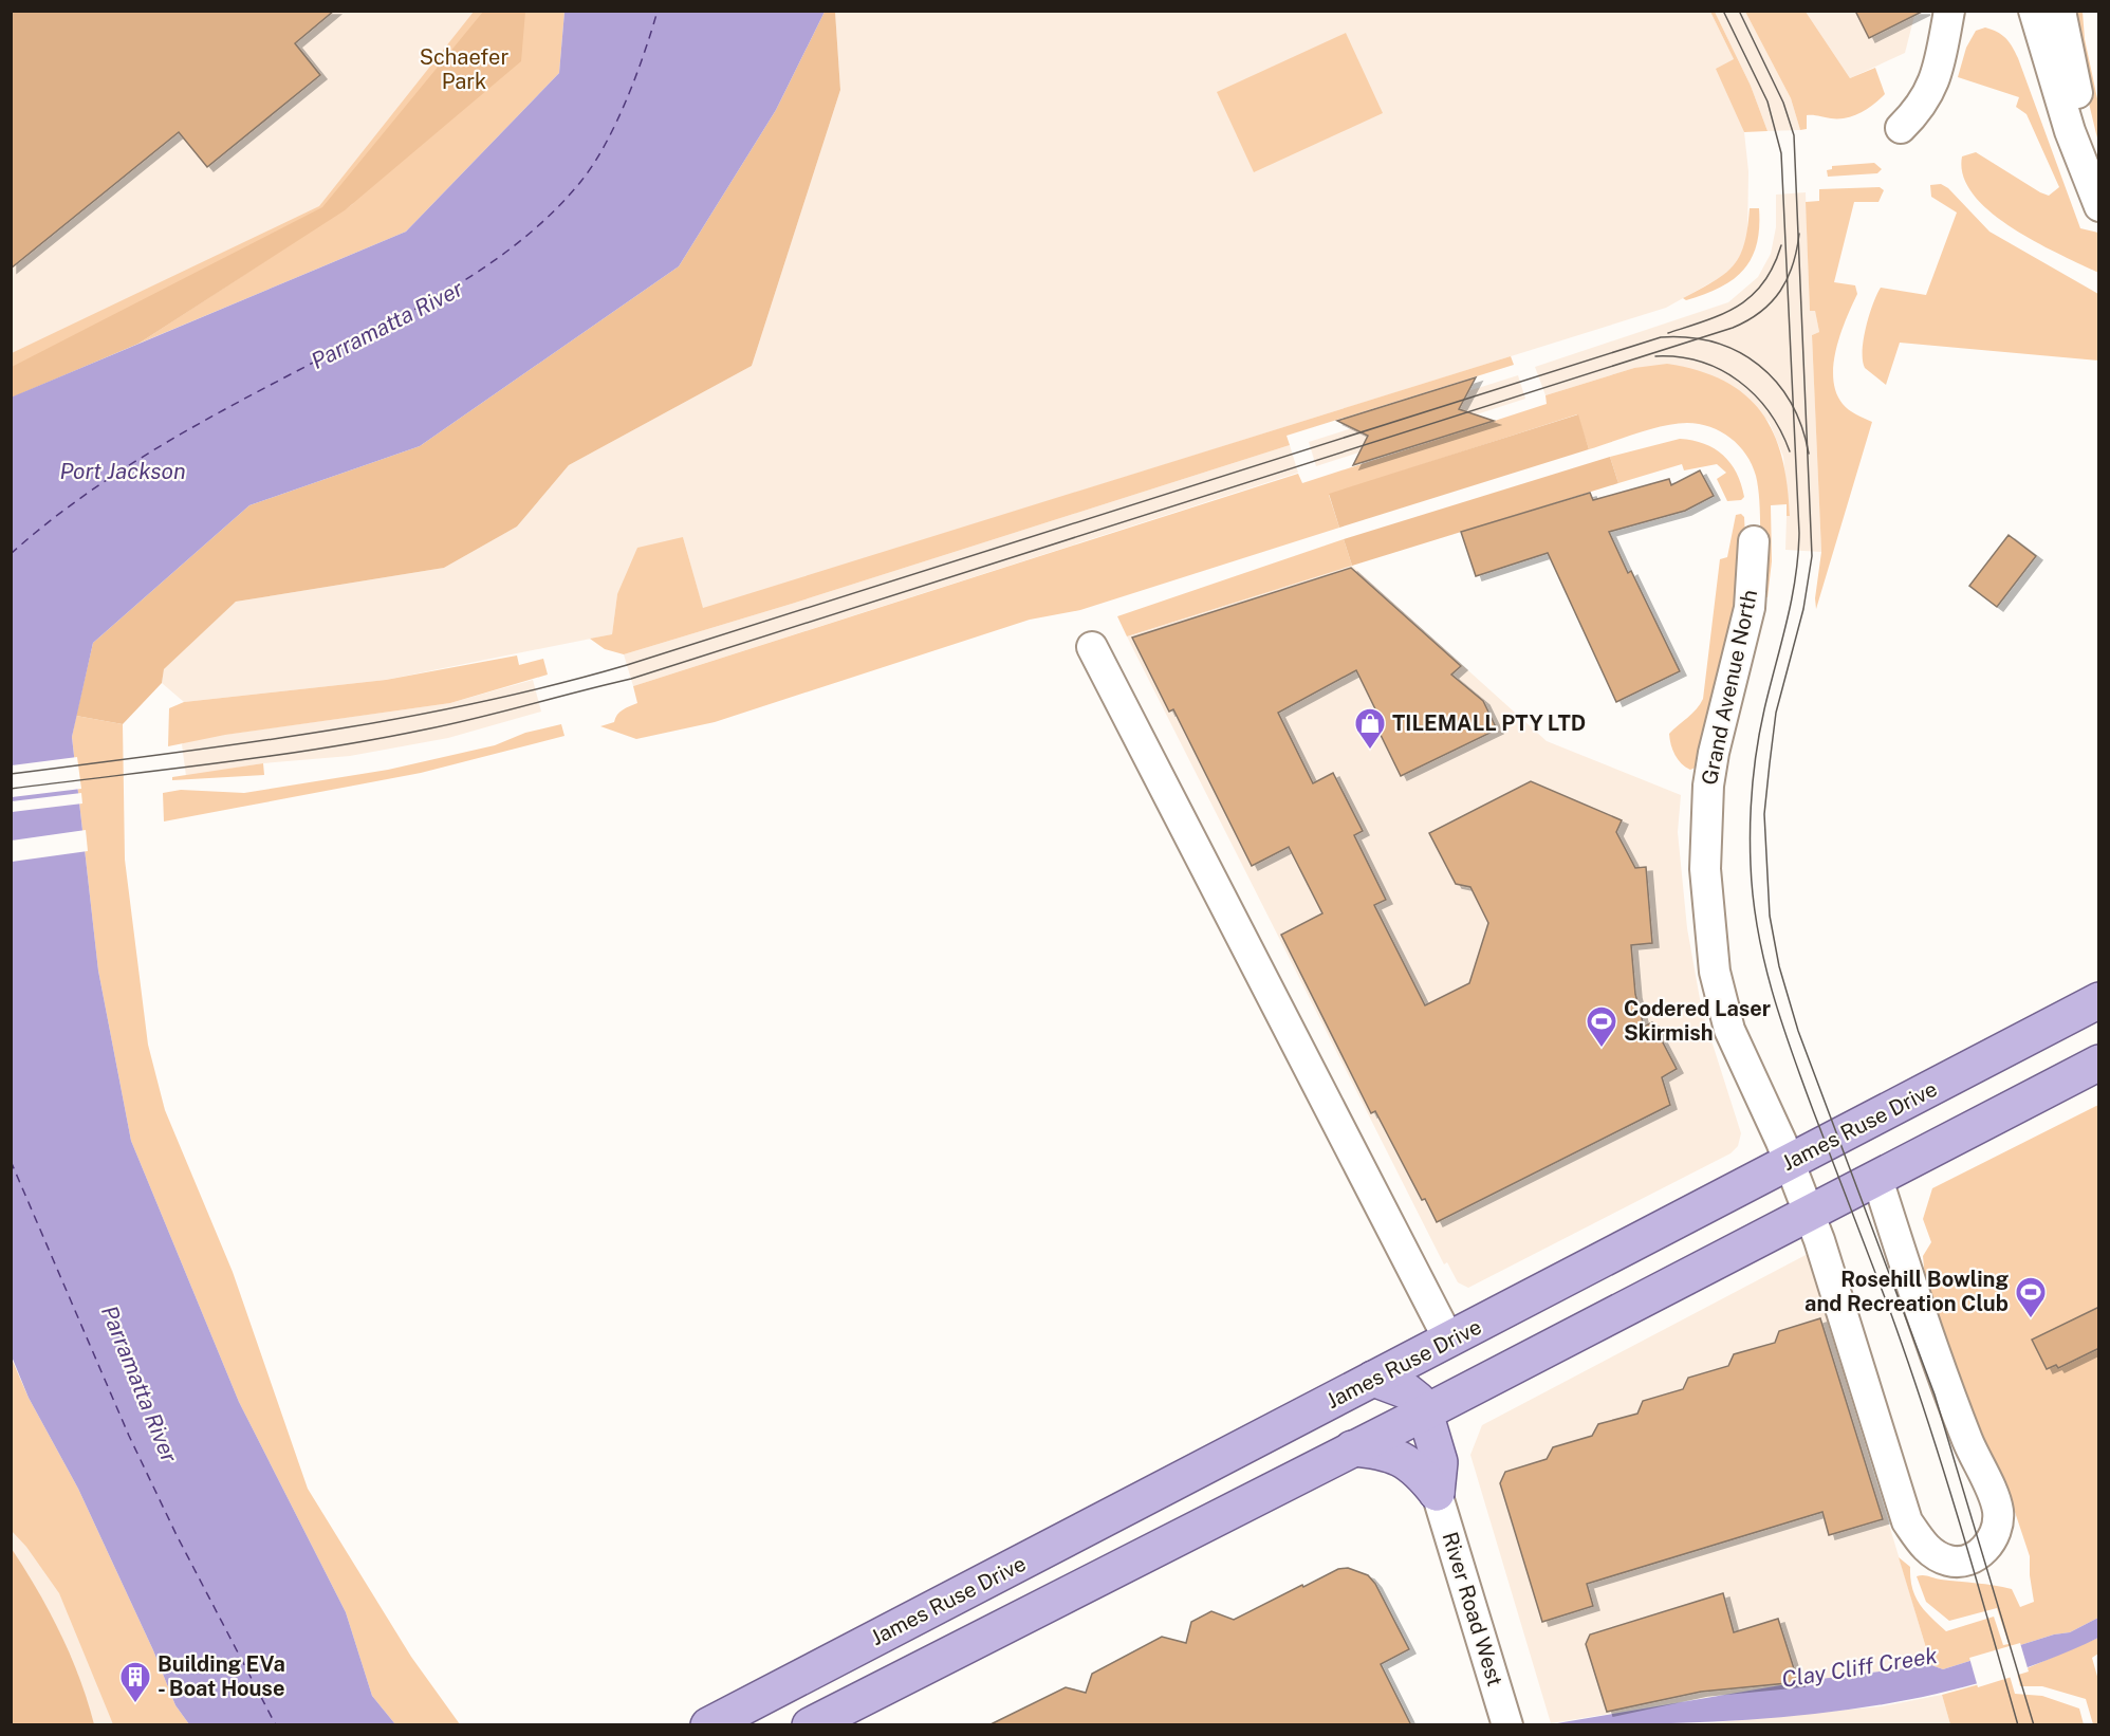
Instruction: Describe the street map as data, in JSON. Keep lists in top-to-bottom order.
{
  "streets": {
    "main road": ["James Ruse Drive"],
    "street": ["Grand Avenue North", "River Road West"]
  },
  "crossings": [
    ["Grand Avenue North", "James Ruse Drive"]
  ],
  "water": ["Parramatta River", "Port Jackson", "Clay Cliff Creek"],
  "parks": ["Schaefer Park"],
  "places": {
    "shop": ["TILEMALL PTY LTD"],
    "sports": ["Codered Laser Skirmish", "Rosehill Bowling and Recreation Club"],
    "building": ["Building EVa - Boat House"]
  }
}
